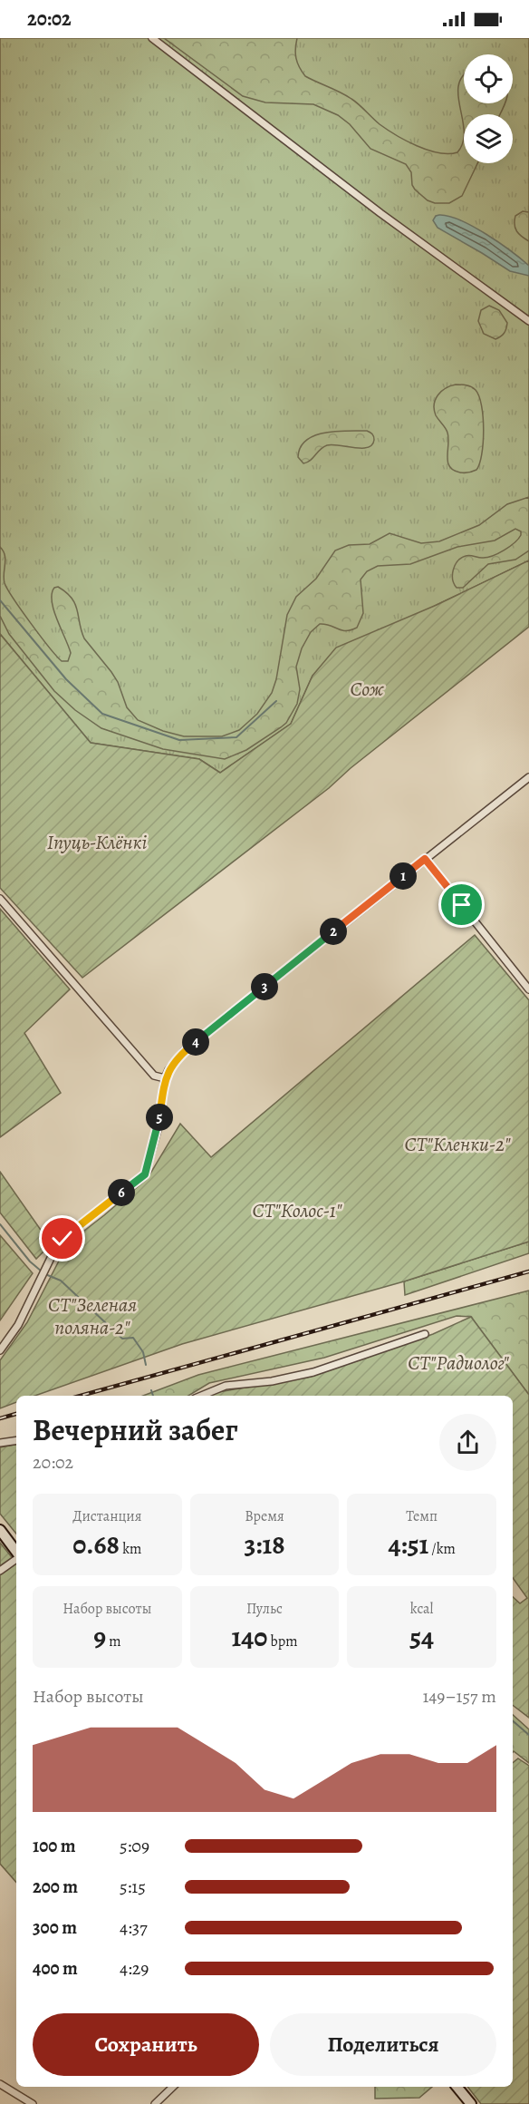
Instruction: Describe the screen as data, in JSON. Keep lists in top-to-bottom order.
{
  "parks": [
    "Сож",
    "Іпуць-Клёнкі",
    "СТ\"Кленки-2\"",
    "СТ\"Колос-1\"",
    "СТ\"Зеленая поляна-2\"",
    "СТ\"Радиолог\""
  ],
  "page": {
    "status": "20:02",
    "pins": [
      "1",
      "2",
      "3",
      "4",
      "5",
      "6"
    ],
    "heading": ["Вечерний забег", "20:02"],
    "stats": [
      ["Дистанция", "0.68 km"],
      ["Время", "3:18"],
      ["Темп", "4:51 /km"],
      ["Набор высоты", "9 m"],
      ["Пульс", "140 bpm"],
      ["kcal", "54"]
    ],
    "chart": ["Набор высоты", "149–157 m"],
    "list": [
      {
        "name": "100 m",
        "note": "5:09"
      },
      {
        "name": "200 m",
        "note": "5:15"
      },
      {
        "name": "300 m",
        "note": "4:37"
      },
      {
        "name": "400 m",
        "note": "4:29"
      }
    ],
    "buttons": ["Сохранить", "Поделиться"]
  }
}
